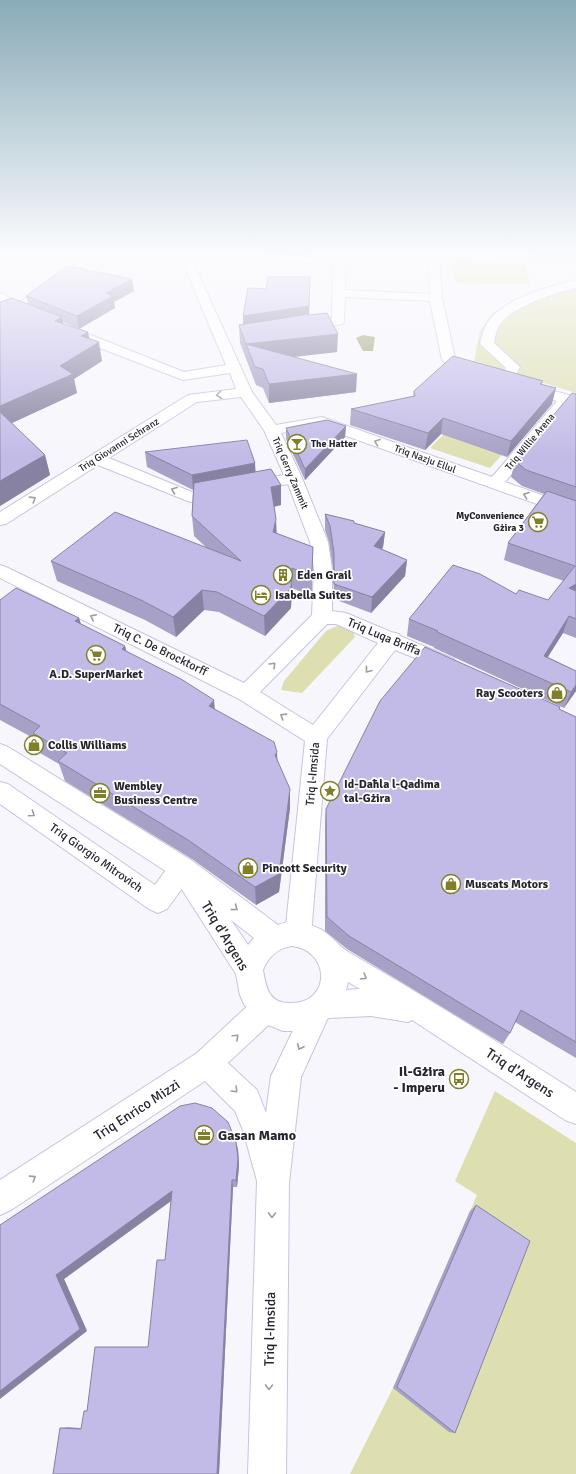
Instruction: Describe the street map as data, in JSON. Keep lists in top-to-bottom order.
{
  "streets": {
    "street": [
      "Triq Willie Arena",
      "Triq Giovanni Schranz",
      "Triq Nazju Ellul",
      "Triq Gerry Zammit",
      "Triq Luqa Briffa",
      "Triq C. De Brocktorff",
      "Triq l-Imsida",
      "Triq Giorgio Mitrovich",
      "Triq d'Argens",
      "Triq Enrico Mizzi"
    ]
  },
  "crossings": [
    ["Triq Willie Arena", "Triq Nazju Ellul"],
    ["Triq Giovanni Schranz", "Triq Gerry Zammit"],
    ["Triq Nazju Ellul", "Triq Gerry Zammit"],
    ["Triq Gerry Zammit", "Triq Luqa Briffa"],
    ["Triq Luqa Briffa", "Triq l-Imsida"],
    ["Triq C. De Brocktorff", "Triq l-Imsida"],
    ["Triq l-Imsida", "Triq d'Argens"],
    ["Triq l-Imsida", "Triq Enrico Mizzi"],
    ["Triq Giorgio Mitrovich", "Triq d'Argens"],
    ["Triq d'Argens", "Triq Enrico Mizzi"]
  ],
  "one_way": [
    "Triq C. De Brocktorff",
    "Triq l-Imsida",
    "Triq Giorgio Mitrovich",
    "Triq Enrico Mizzi"
  ],
  "places": {
    "bar": ["The Hatter"],
    "supermarket": ["MyConvenience Gżira 3", "A.D. SuperMarket"],
    "building": ["Eden Grail"],
    "hotel": ["Isabella Suites"],
    "shop": [
      "Ray Scooters",
      "Collis Williams",
      "Pincott Security",
      "Muscats Motors"
    ],
    "place": ["Id-Daħla l-Qadima tal-Gżira"],
    "office": ["Wembley Business Centre", "Gasan Mamo"],
    "bus stop": ["Il-Gżira - Imperu"]
  }
}
